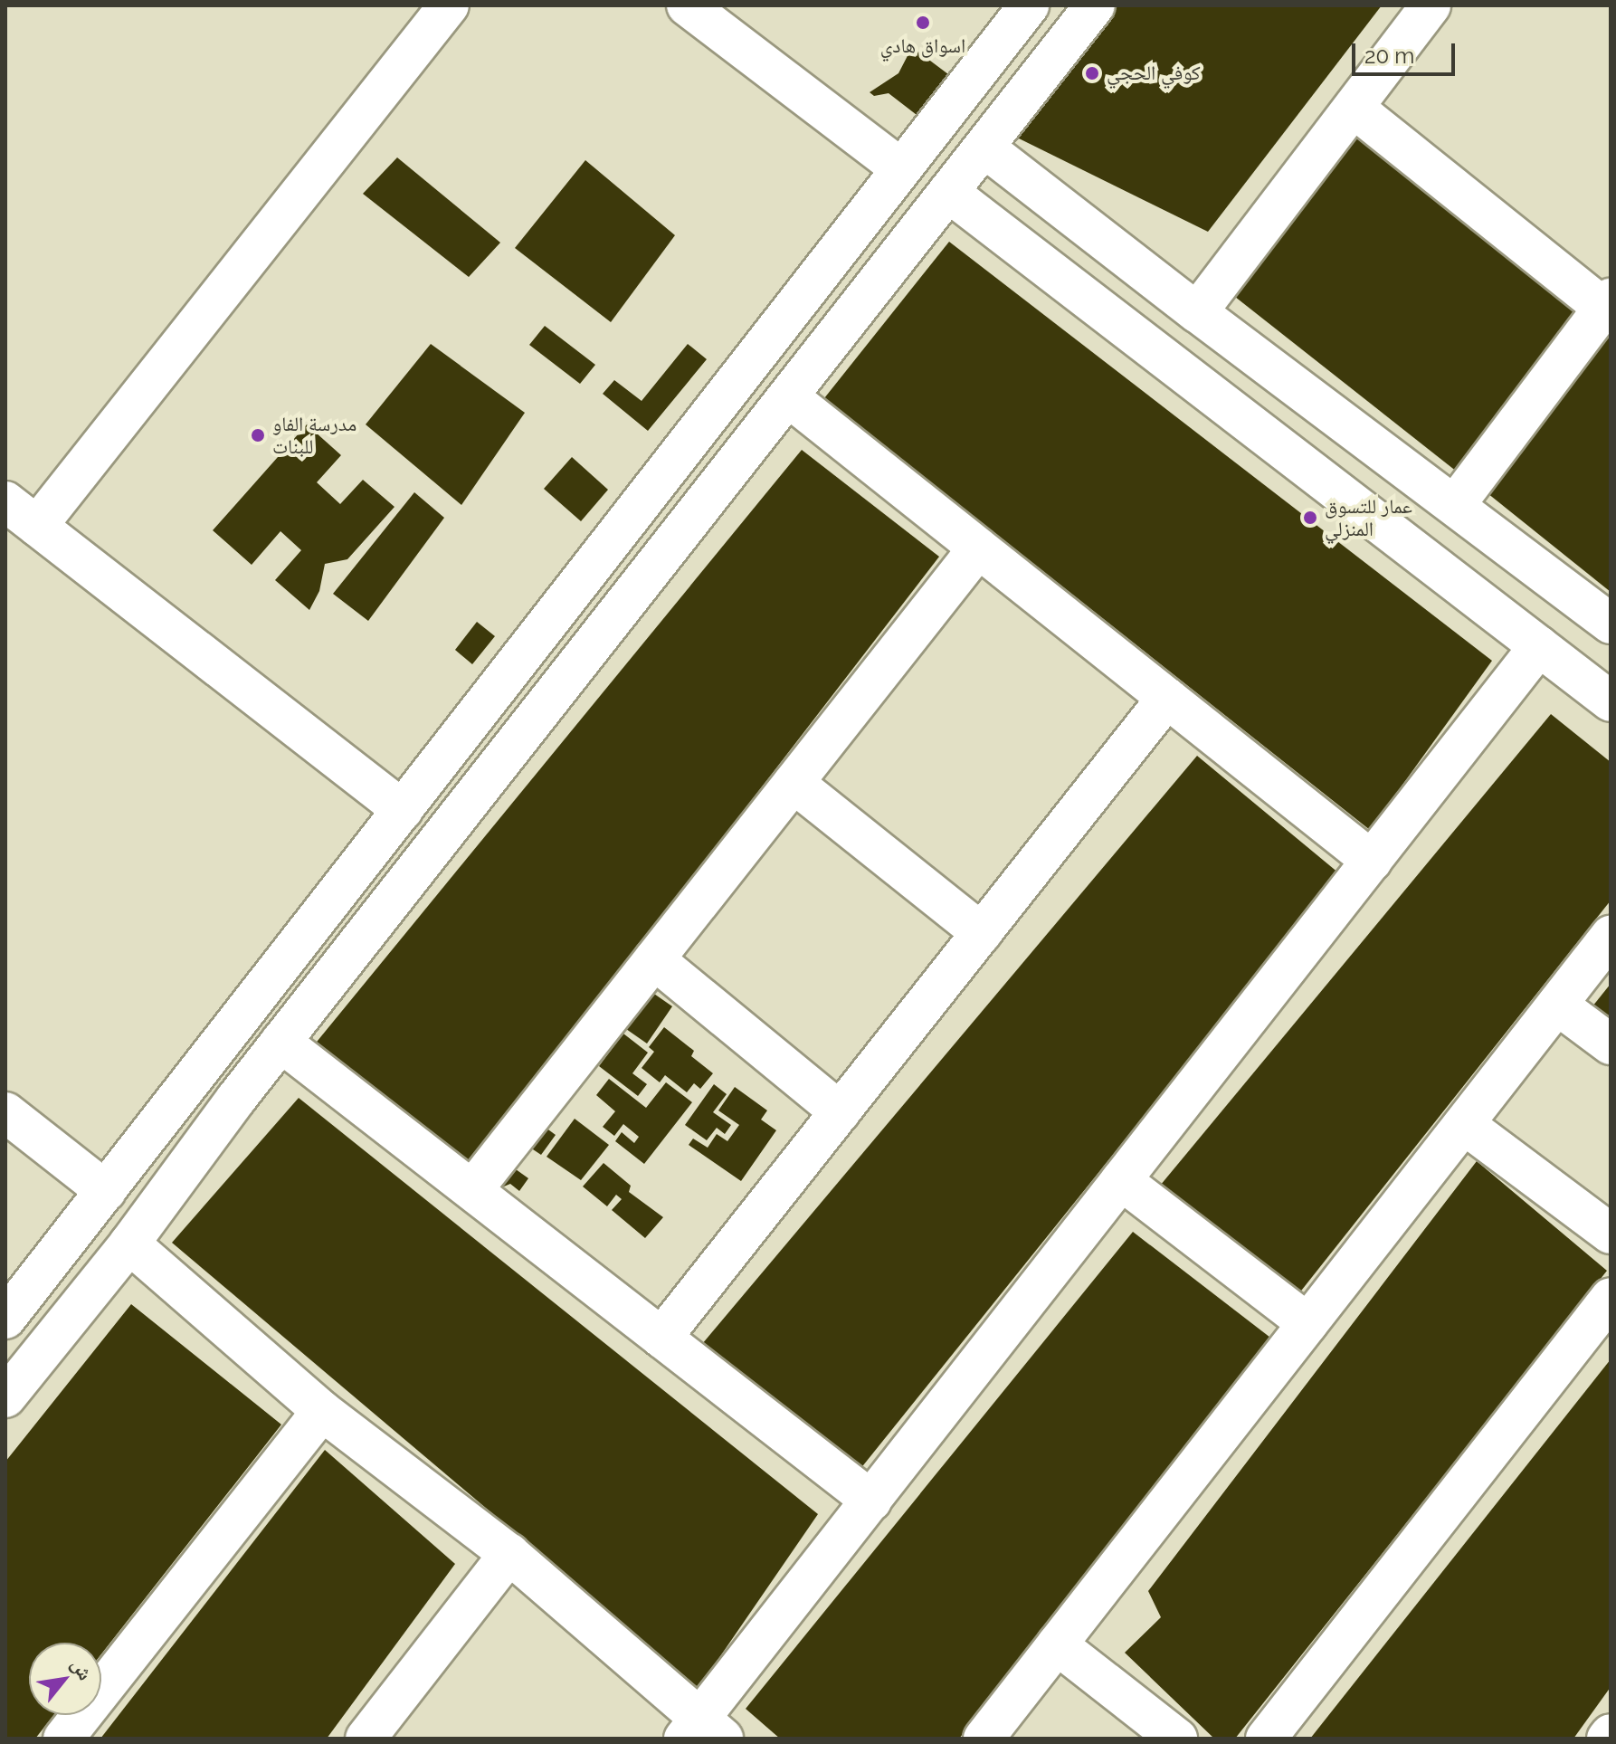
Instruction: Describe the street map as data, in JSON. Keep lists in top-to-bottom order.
{
  "places": [
    "اسواق هادي",
    "كوفي الحجي",
    "مدرسة الفاو للبنات",
    "عمار للتسوق المنزلي"
  ],
  "scale_bar": "20 m",
  "north": "top right"
}
